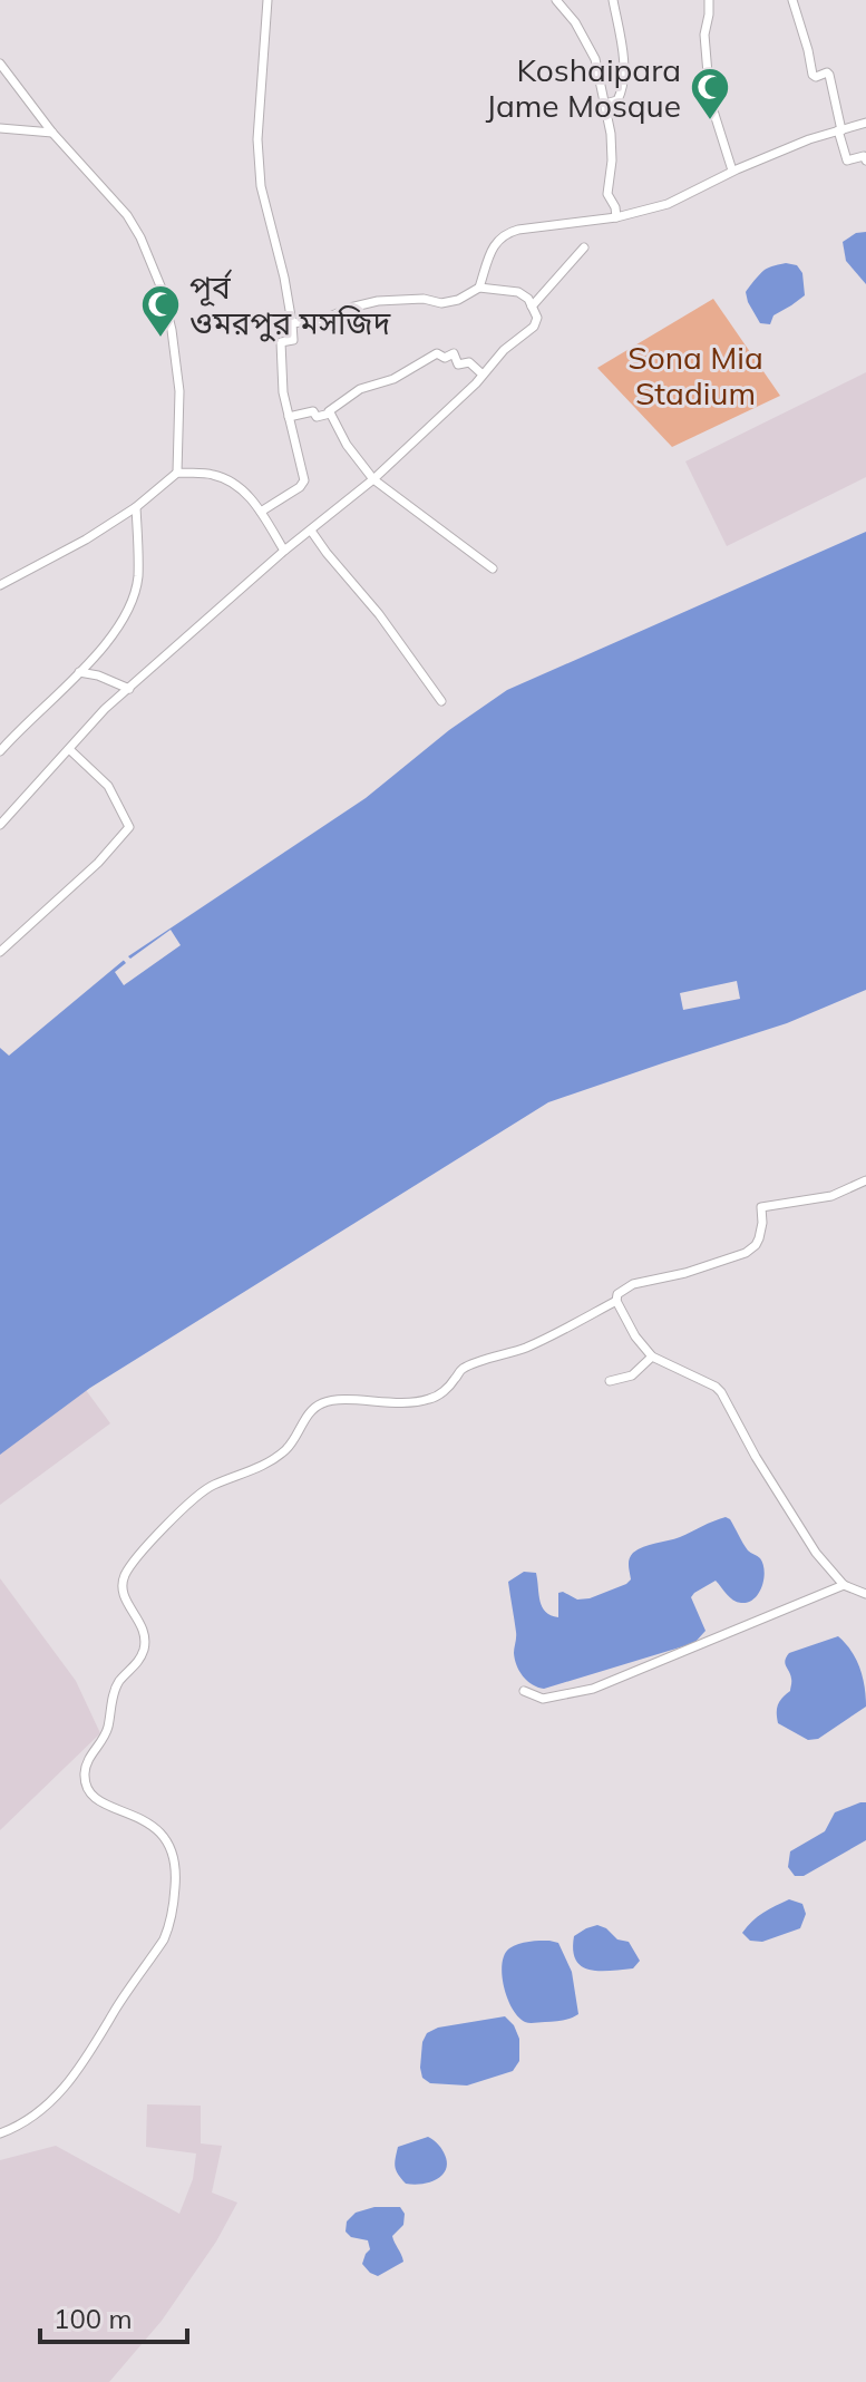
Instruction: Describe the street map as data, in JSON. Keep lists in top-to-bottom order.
{
  "parks": ["Sona Mia Stadium"],
  "places": {
    "mosque": ["Koshaipara Jame Mosque", "পূর্ব ওমরপুর মসজিদ"]
  },
  "scale_bar": "100 m"
}
